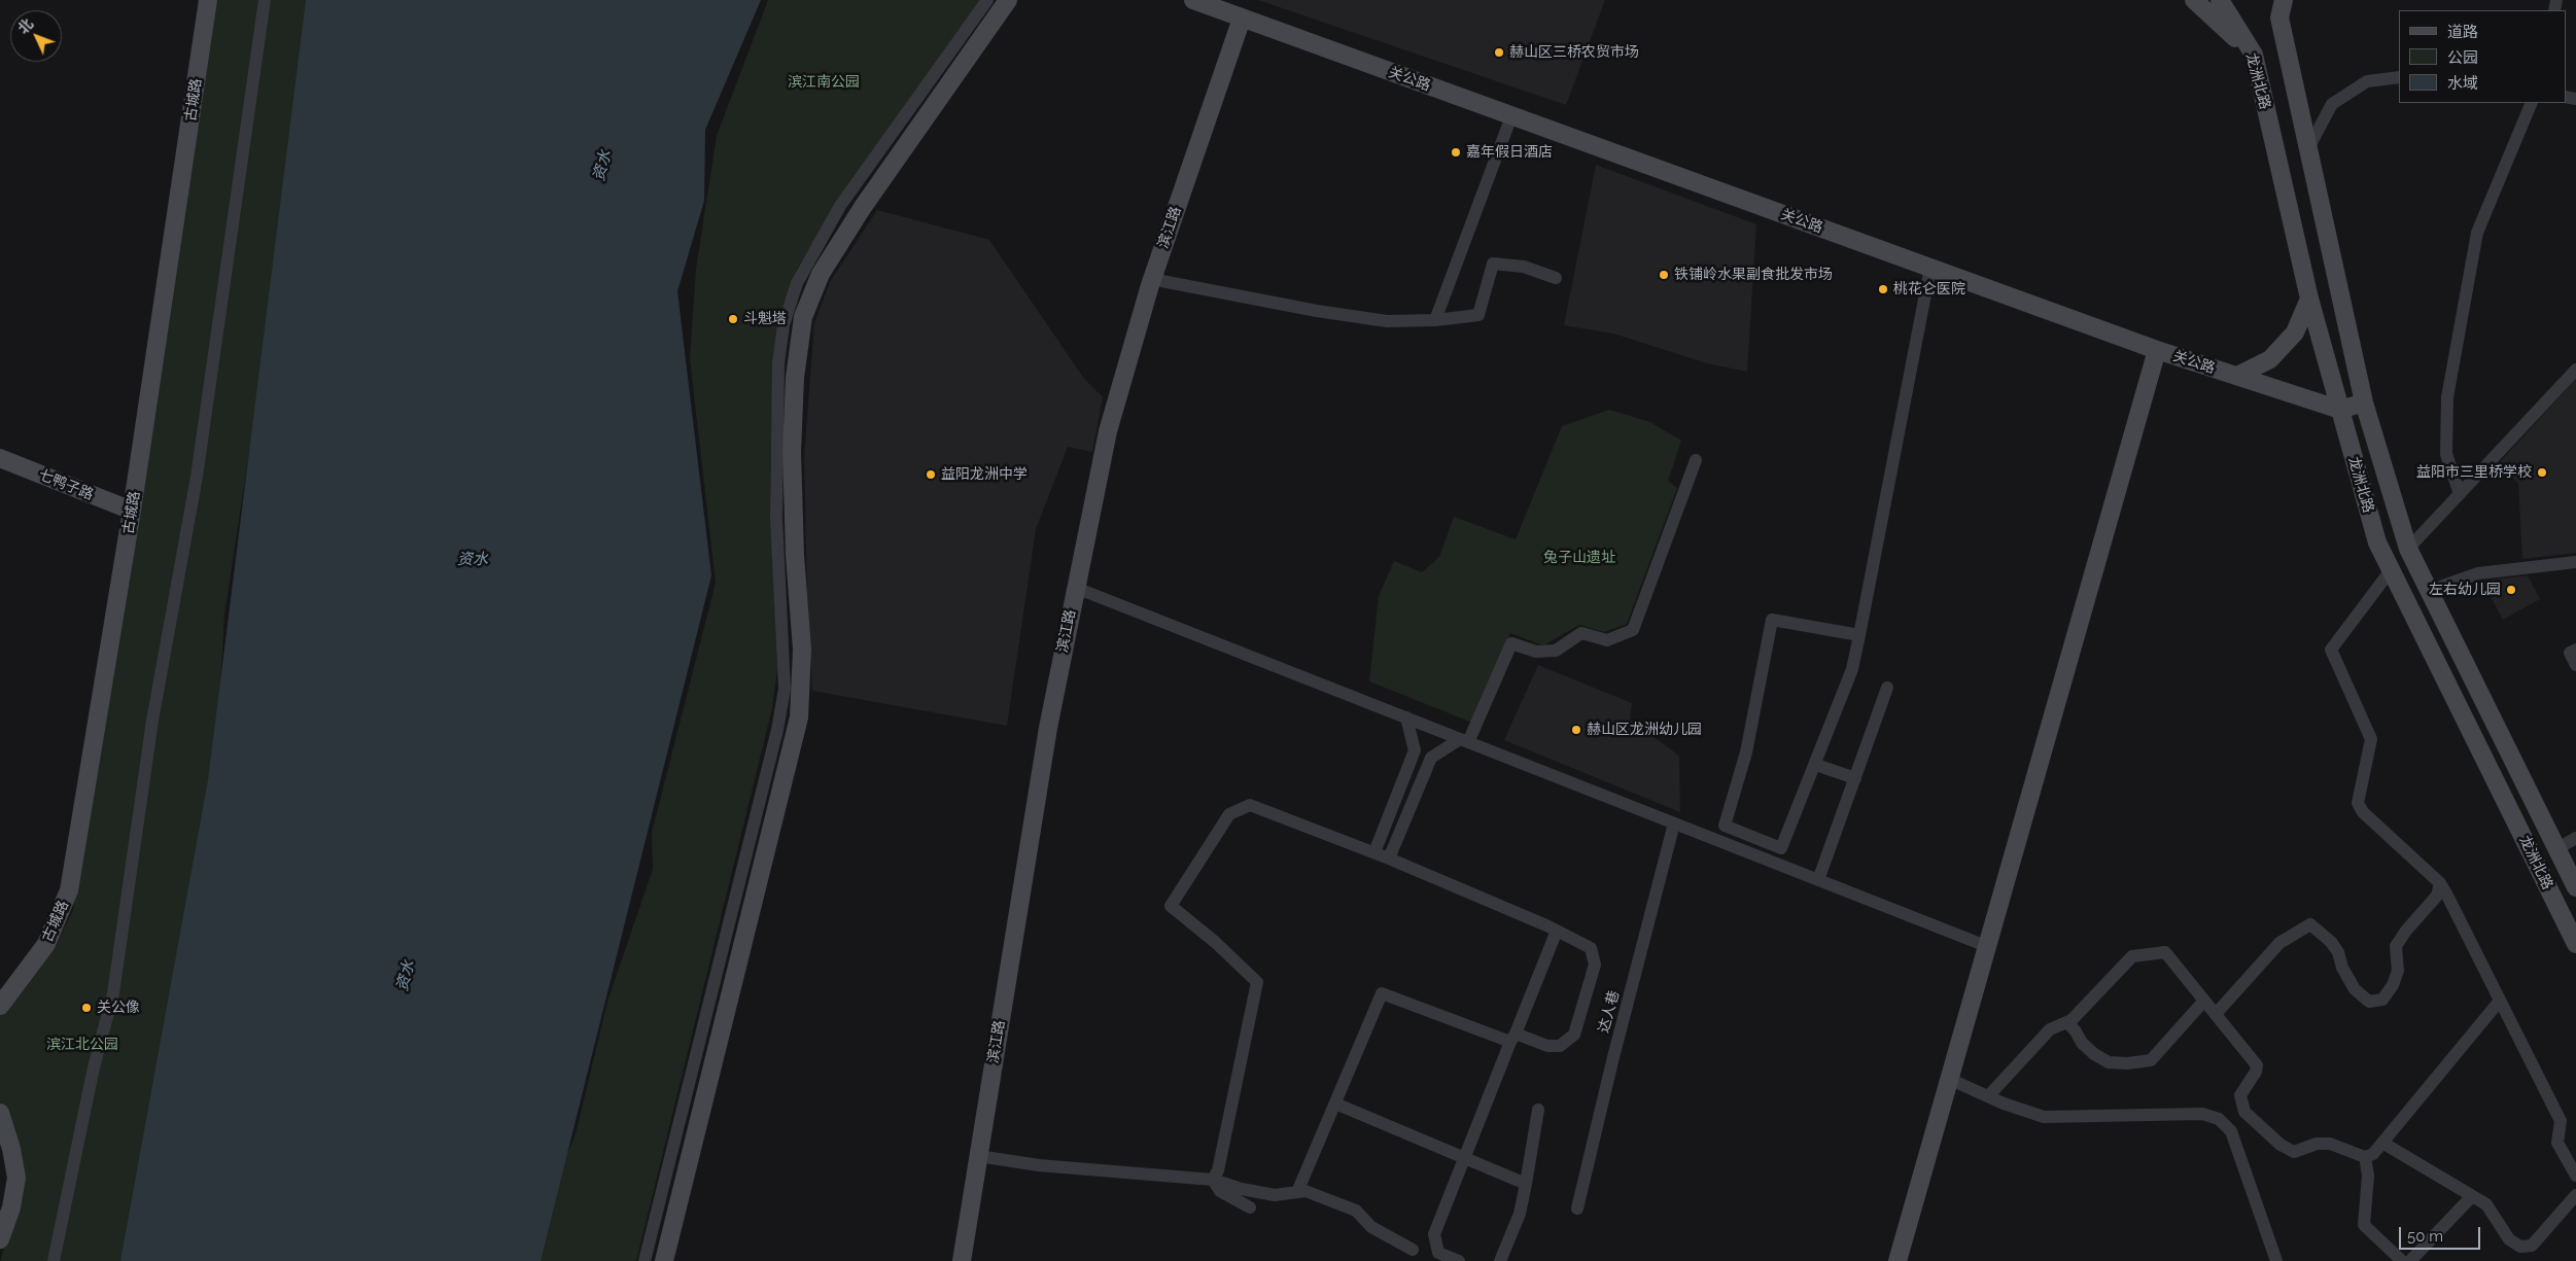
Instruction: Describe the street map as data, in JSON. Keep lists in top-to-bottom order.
{
  "streets": {
    "main road": [
      "关公路",
      "龙洲北路",
      "古城路",
      "滨江路",
      "七鸭子路"
    ],
    "street": ["达人巷"]
  },
  "crossings": [
    ["关公路", "龙洲北路"],
    ["关公路", "滨江路"],
    ["古城路", "七鸭子路"]
  ],
  "water": ["资水"],
  "parks": ["滨江南公园", "兔子山遗址", "滨江北公园"],
  "places": [
    "赫山区三桥农贸市场",
    "嘉年假日酒店",
    "铁铺岭水果副食批发市场",
    "桃花仑医院",
    "斗魁塔",
    "益阳市三里桥学校",
    "益阳龙洲中学",
    "左右幼儿园",
    "赫山区龙洲幼儿园",
    "关公像"
  ],
  "legend": ["道路", "公园", "水域"],
  "scale_bar": "50 m",
  "north": "top left"
}
